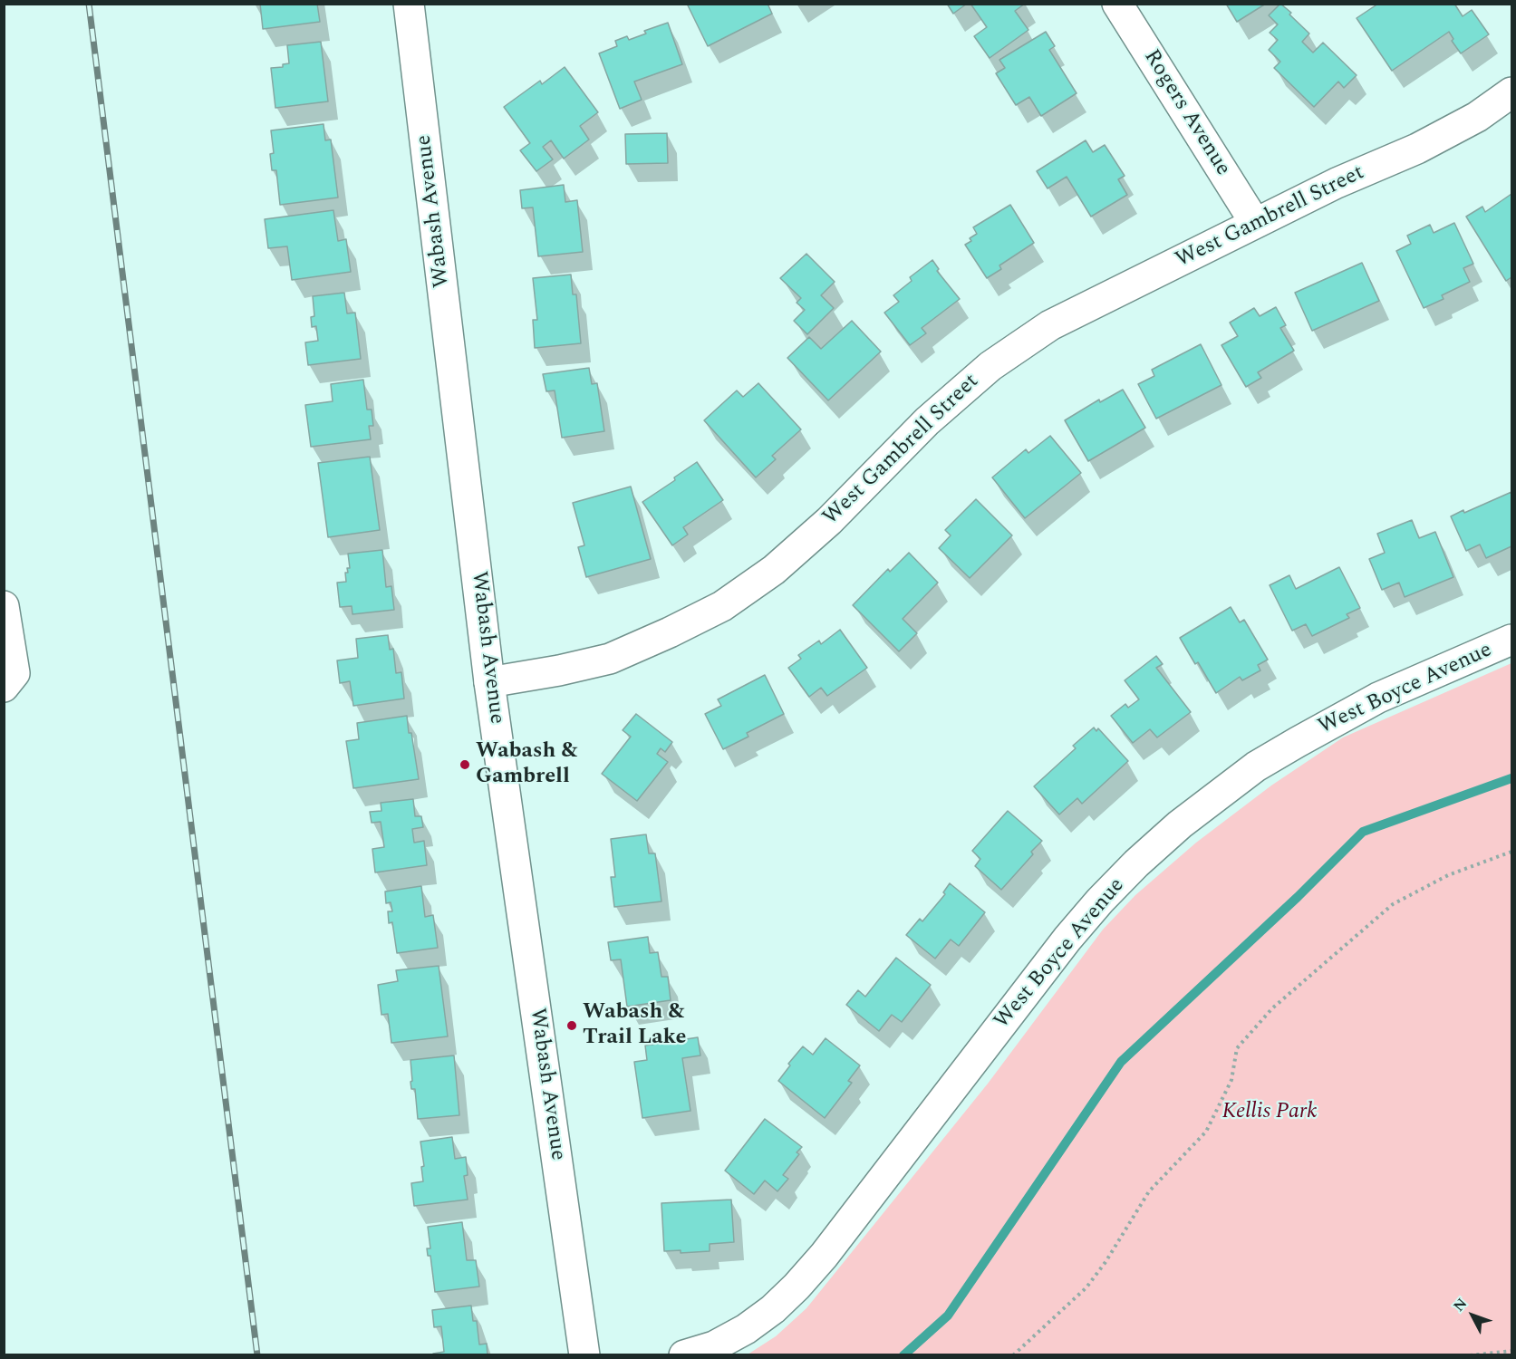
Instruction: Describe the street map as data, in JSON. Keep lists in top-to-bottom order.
{
  "streets": {
    "street": [
      "Rogers Avenue",
      "Wabash Avenue",
      "West Gambrell Street",
      "West Boyce Avenue"
    ]
  },
  "crossings": [
    ["Rogers Avenue", "West Gambrell Street"],
    ["Wabash Avenue", "West Gambrell Street"]
  ],
  "parks": ["Kellis Park"],
  "places": ["Wabash & Gambrell", "Wabash & Trail Lake"],
  "north": "top left"
}
